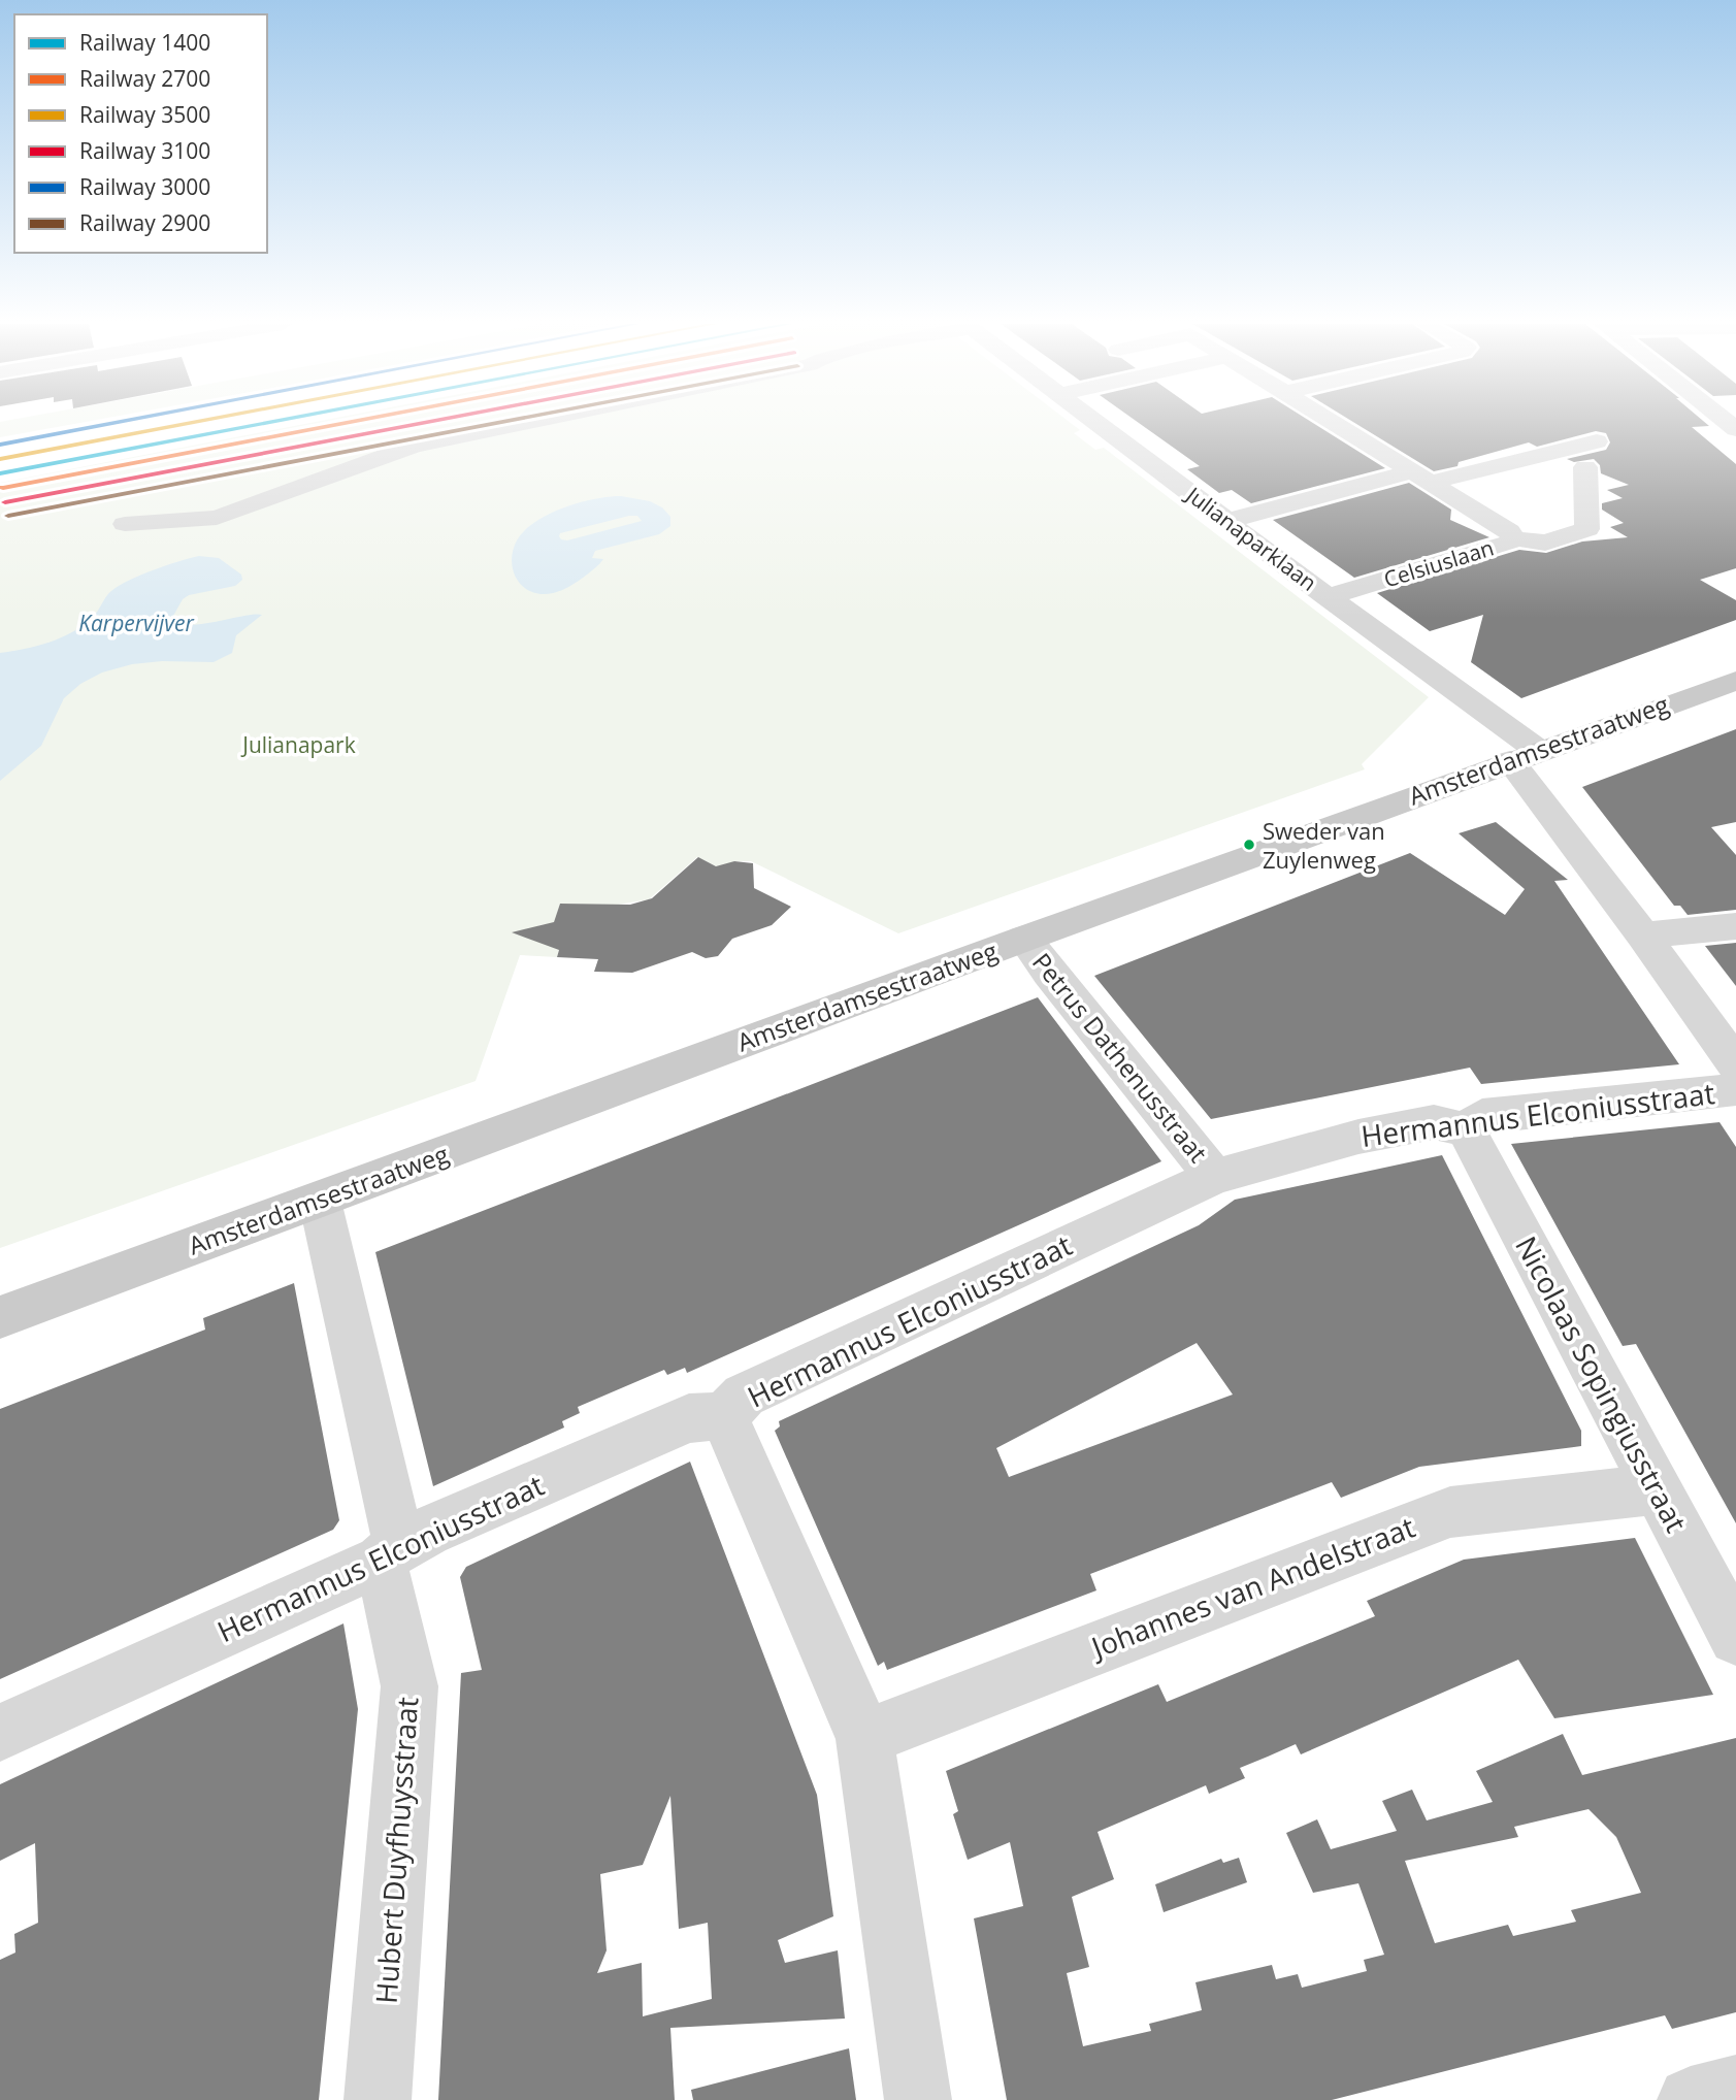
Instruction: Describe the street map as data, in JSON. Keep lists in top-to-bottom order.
{
  "streets": {
    "main road": ["Amsterdamsestraatweg"],
    "street": [
      "Julianaparklaan",
      "Celsiuslaan",
      "Petrus Dathenusstraat",
      "Hermannus Elconiusstraat",
      "Nicolaas Sopingiusstraat",
      "Johannes van Andelstraat",
      "Hubert Duyfhuysstraat"
    ]
  },
  "crossings": [
    ["Julianaparklaan", "Celsiuslaan"],
    ["Julianaparklaan", "Amsterdamsestraatweg"],
    ["Amsterdamsestraatweg", "Petrus Dathenusstraat"],
    ["Amsterdamsestraatweg", "Hubert Duyfhuysstraat"],
    ["Petrus Dathenusstraat", "Hermannus Elconiusstraat"],
    ["Hermannus Elconiusstraat", "Nicolaas Sopingiusstraat"],
    ["Hermannus Elconiusstraat", "Hubert Duyfhuysstraat"],
    ["Nicolaas Sopingiusstraat", "Johannes van Andelstraat"]
  ],
  "water": ["Karpervijver"],
  "parks": ["Julianapark"],
  "places": ["Sweder van Zuylenweg"],
  "lines": [
    "rail line 1400",
    "rail line 2700",
    "rail line 3500",
    "rail line 3100",
    "rail line 3000",
    "rail line 2900"
  ],
  "legend": [
    "Railway 1400",
    "Railway 2700",
    "Railway 3500",
    "Railway 3100",
    "Railway 3000",
    "Railway 2900"
  ]
}
